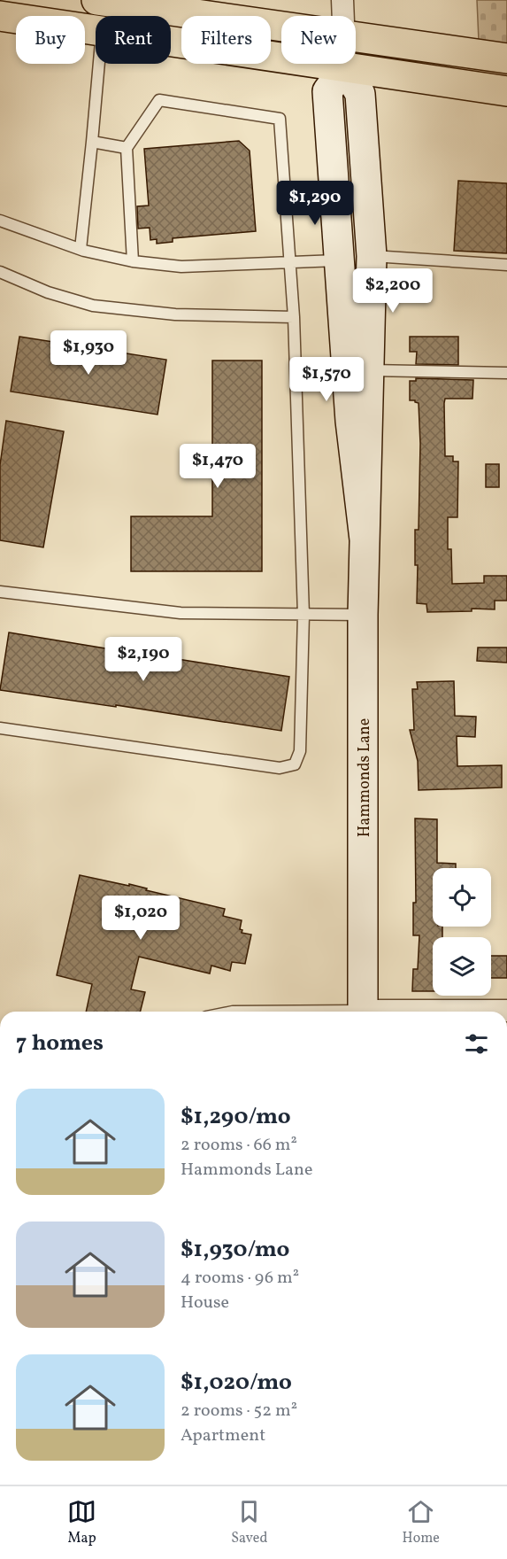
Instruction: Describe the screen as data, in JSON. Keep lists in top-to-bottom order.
{
  "streets": {
    "street": ["Hammonds Lane"]
  },
  "page": {
    "chip": [
      "Buy",
      "Rent",
      "Filters",
      "New"
    ],
    "price": [
      "$1,290",
      "$2,200",
      "$1,930",
      "$1,570",
      "$1,470",
      "$2,190",
      "$1,020"
    ],
    "heading": "7 homes",
    "list": [
      {
        "name": "$1,290/mo",
        "note": "2 rooms · 66 m² · Hammonds Lane"
      },
      {
        "name": "$1,930/mo",
        "note": "4 rooms · 96 m² · House"
      },
      {
        "name": "$1,020/mo",
        "note": "2 rooms · 52 m² · Apartment"
      }
    ],
    "tabs": ["Map", "Saved", "Home"]
  }
}
